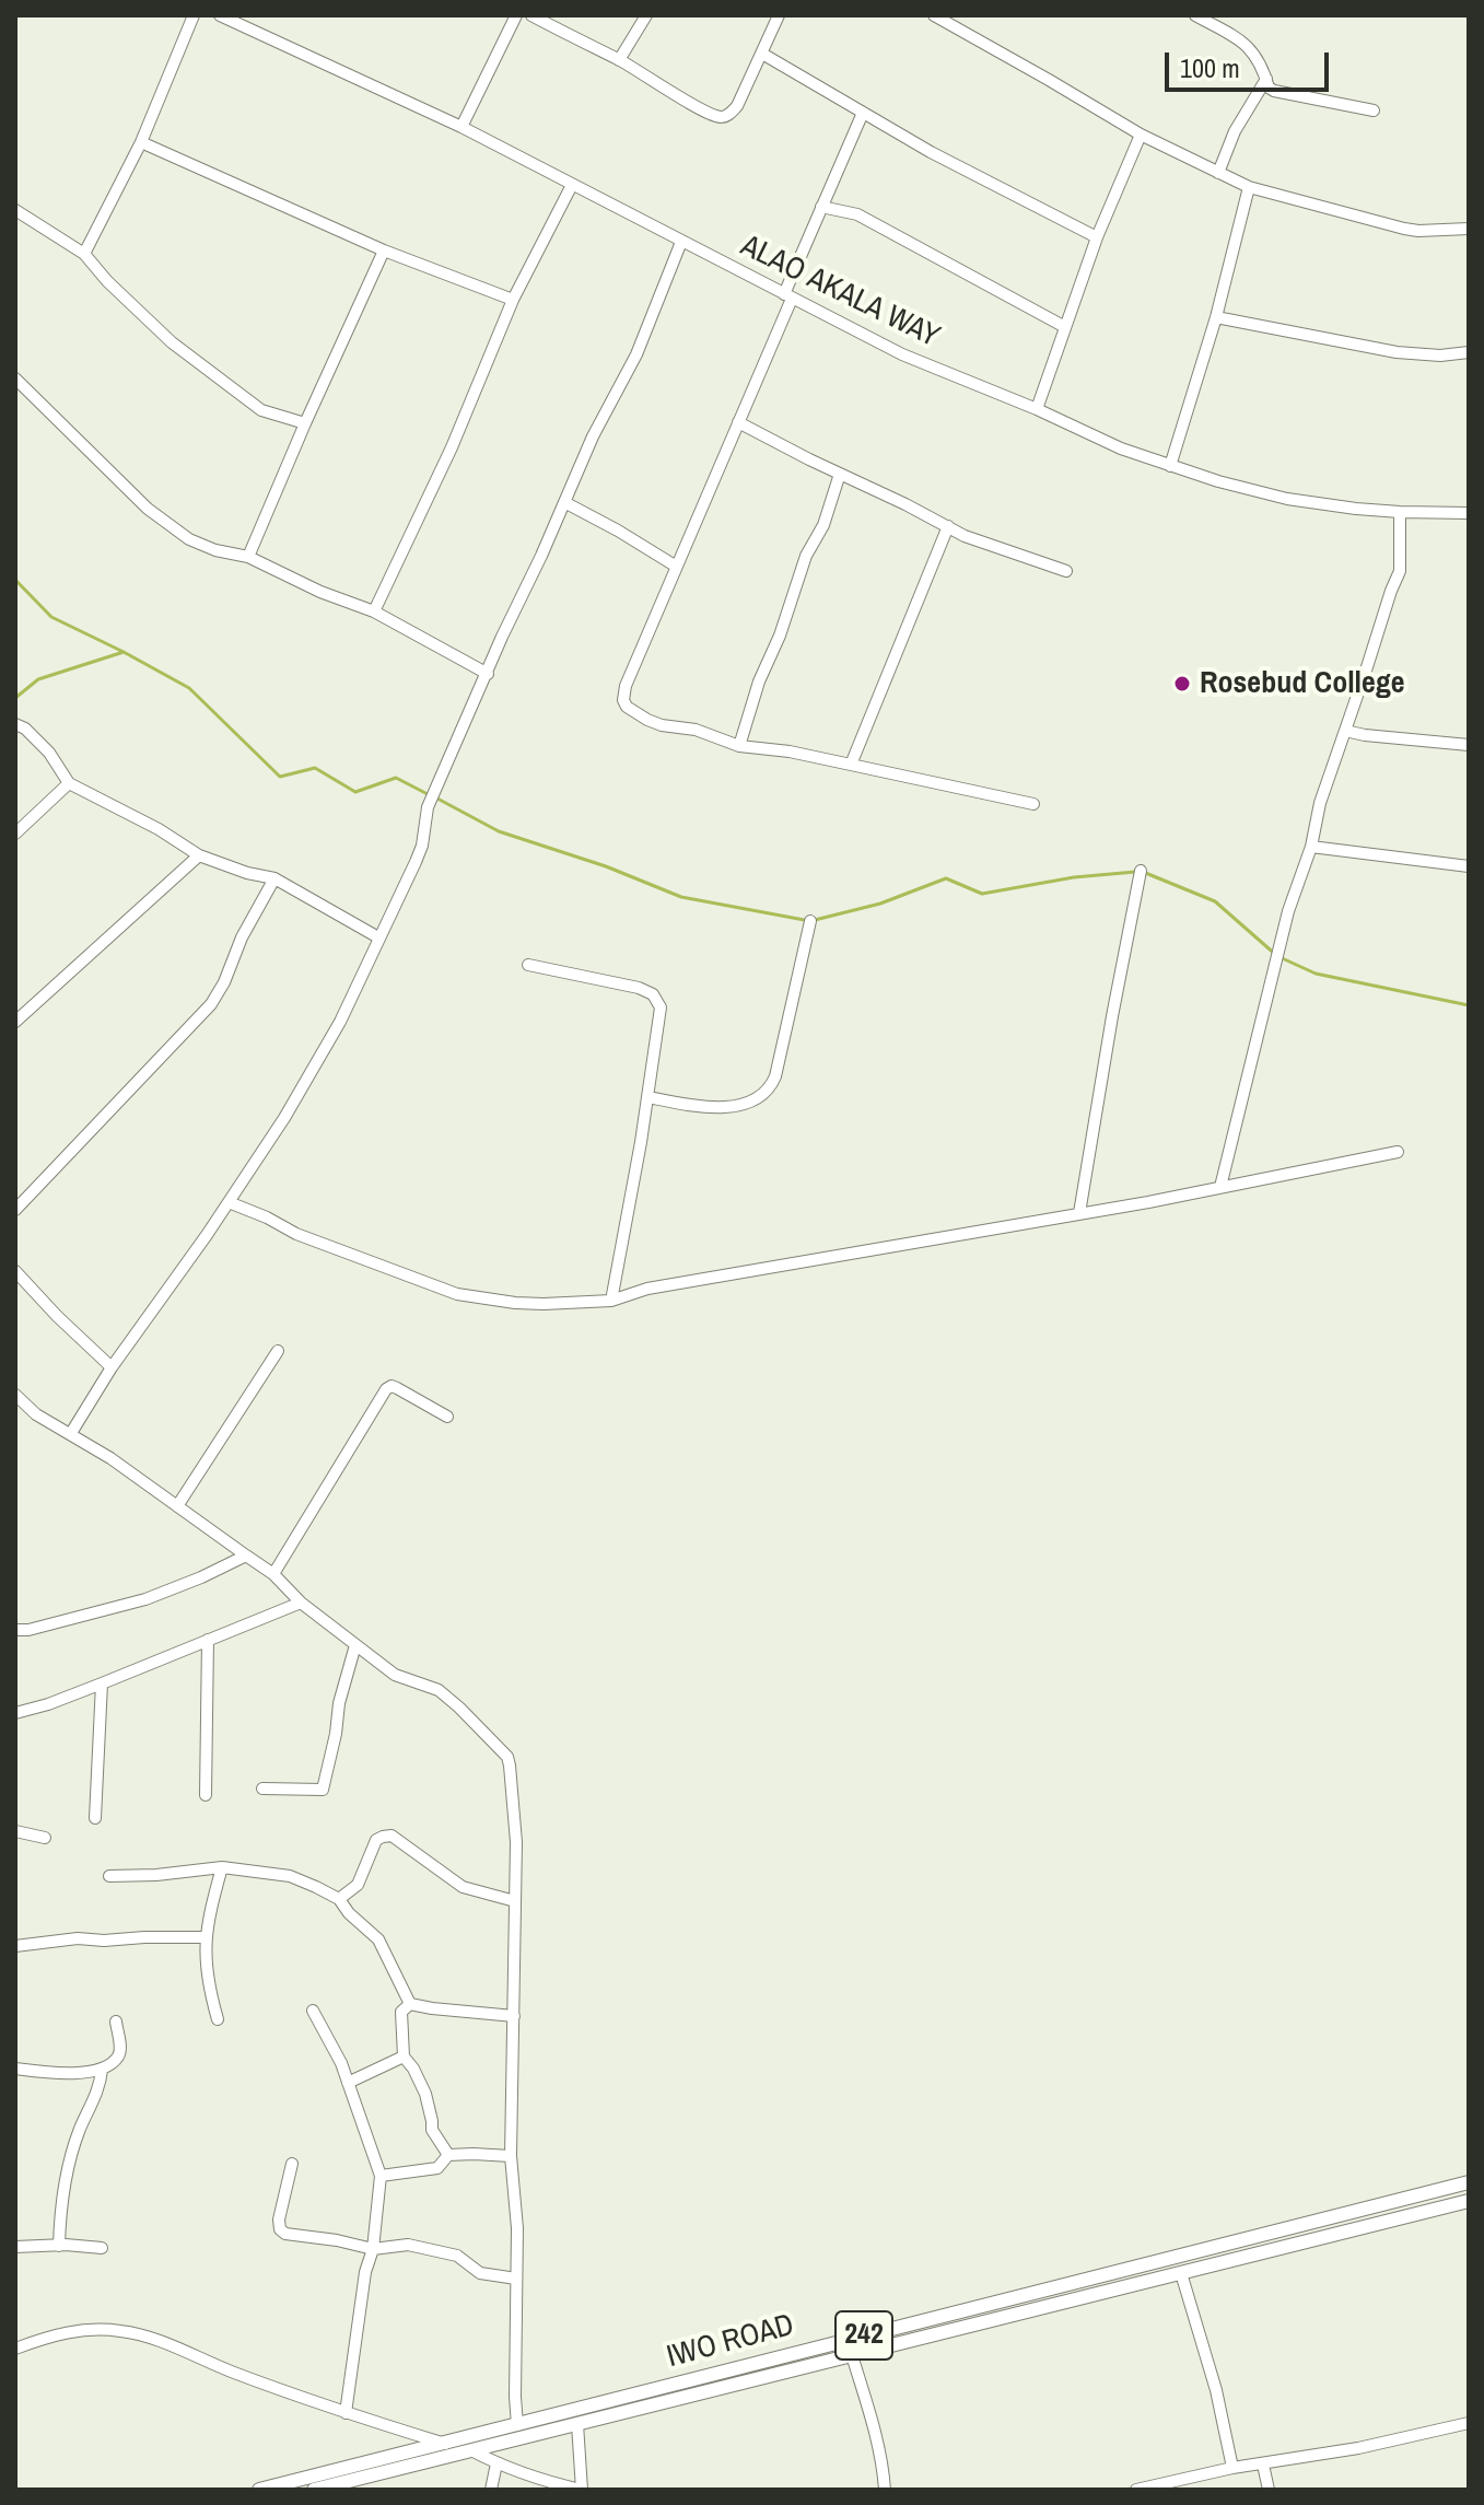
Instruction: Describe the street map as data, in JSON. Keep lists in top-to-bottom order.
{
  "streets": {
    "main road": ["242", "IWO ROAD"],
    "street": ["ALAO AKALA WAY"]
  },
  "places": ["Rosebud College"],
  "scale_bar": "100 m"
}
